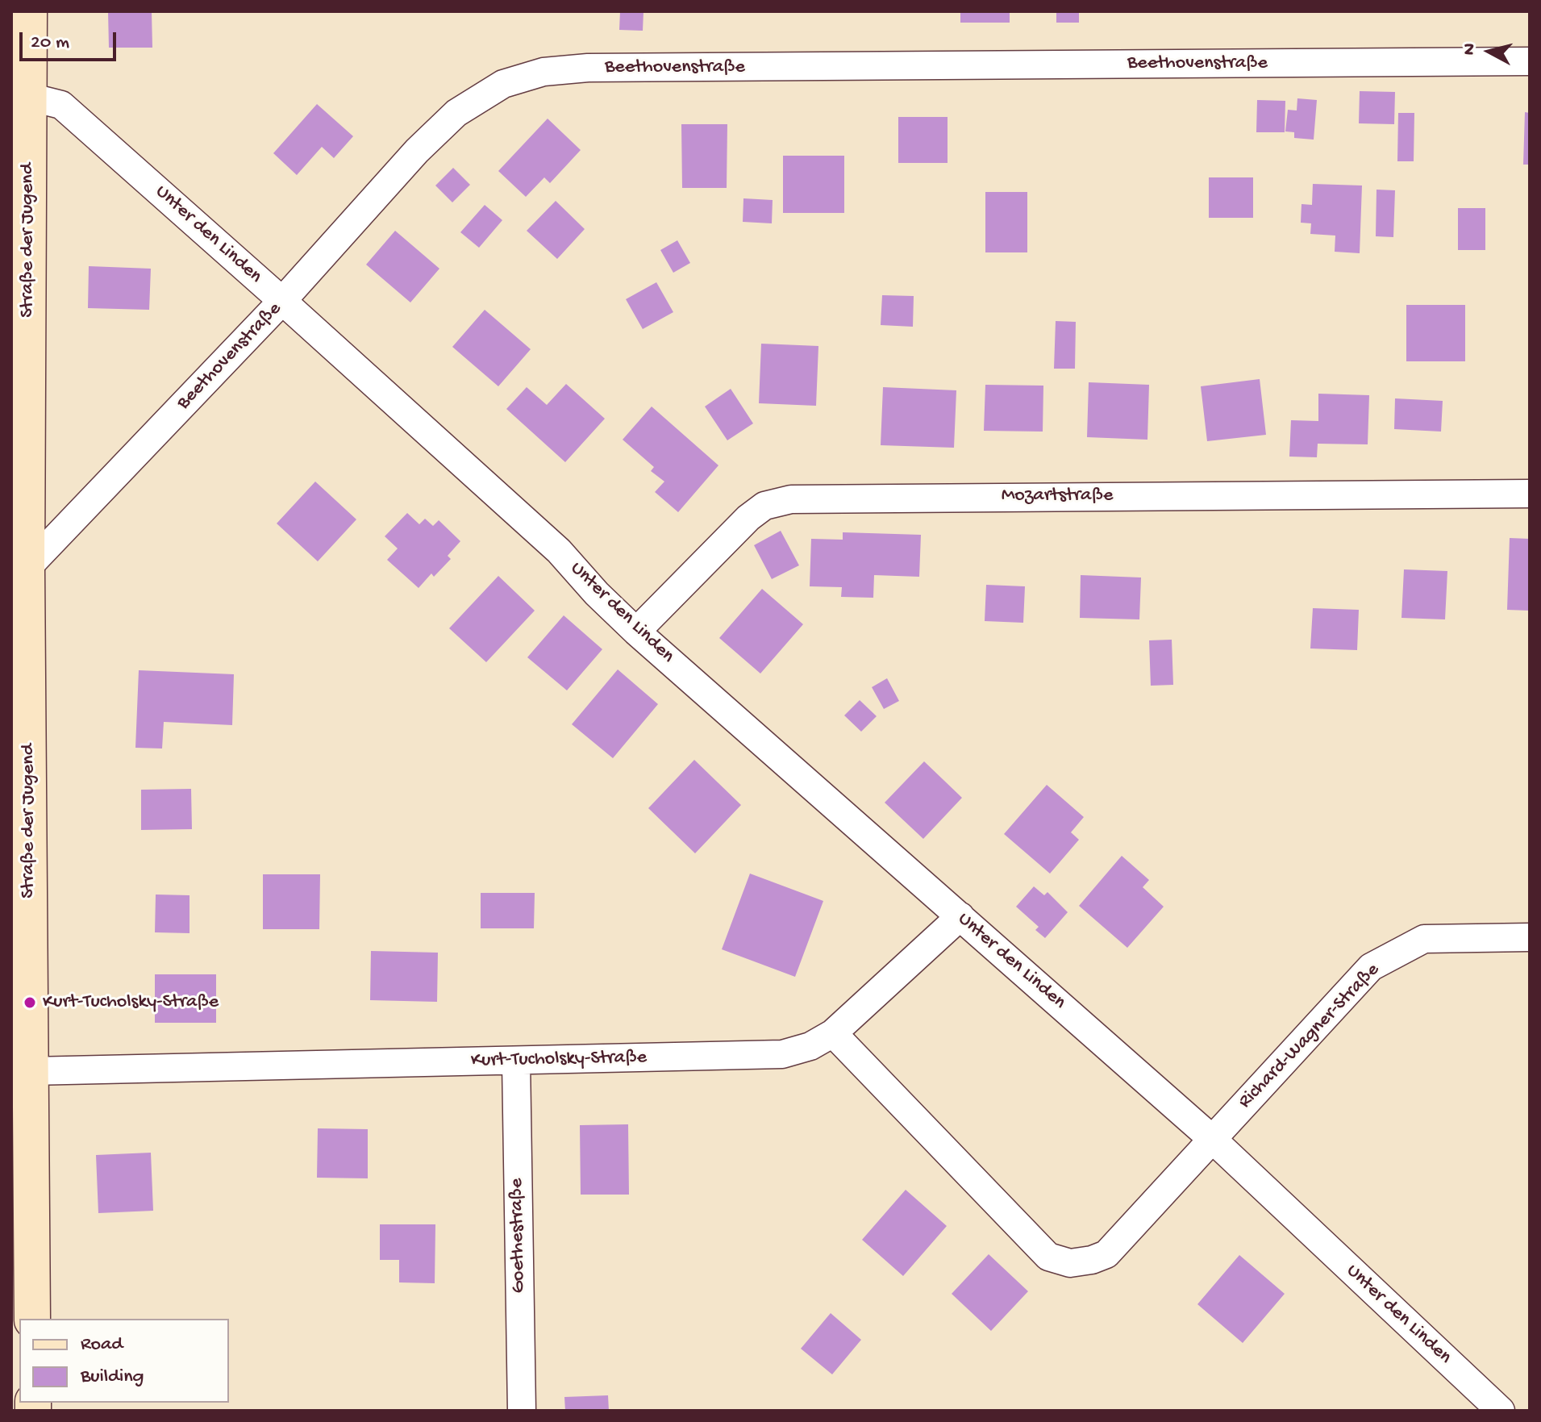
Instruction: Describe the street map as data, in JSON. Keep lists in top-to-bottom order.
{
  "streets": {
    "street": [
      "Beethovenstraße",
      "Unter den Linden",
      "Straße der Jugend",
      "Mozartstraße",
      "Richard-Wagner-Straße",
      "Kurt-Tucholsky-Straße",
      "Goethestraße"
    ]
  },
  "crossings": [
    ["Beethovenstraße", "Unter den Linden"],
    ["Beethovenstraße", "Straße der Jugend"],
    ["Unter den Linden", "Straße der Jugend"],
    ["Unter den Linden", "Mozartstraße"],
    ["Unter den Linden", "Richard-Wagner-Straße"],
    ["Unter den Linden", "Kurt-Tucholsky-Straße"],
    ["Straße der Jugend", "Kurt-Tucholsky-Straße"],
    ["Kurt-Tucholsky-Straße", "Goethestraße"]
  ],
  "places": ["Kurt-Tucholsky-Straße"],
  "legend": ["Road", "Building"],
  "scale_bar": "20 m",
  "north": "left"
}
